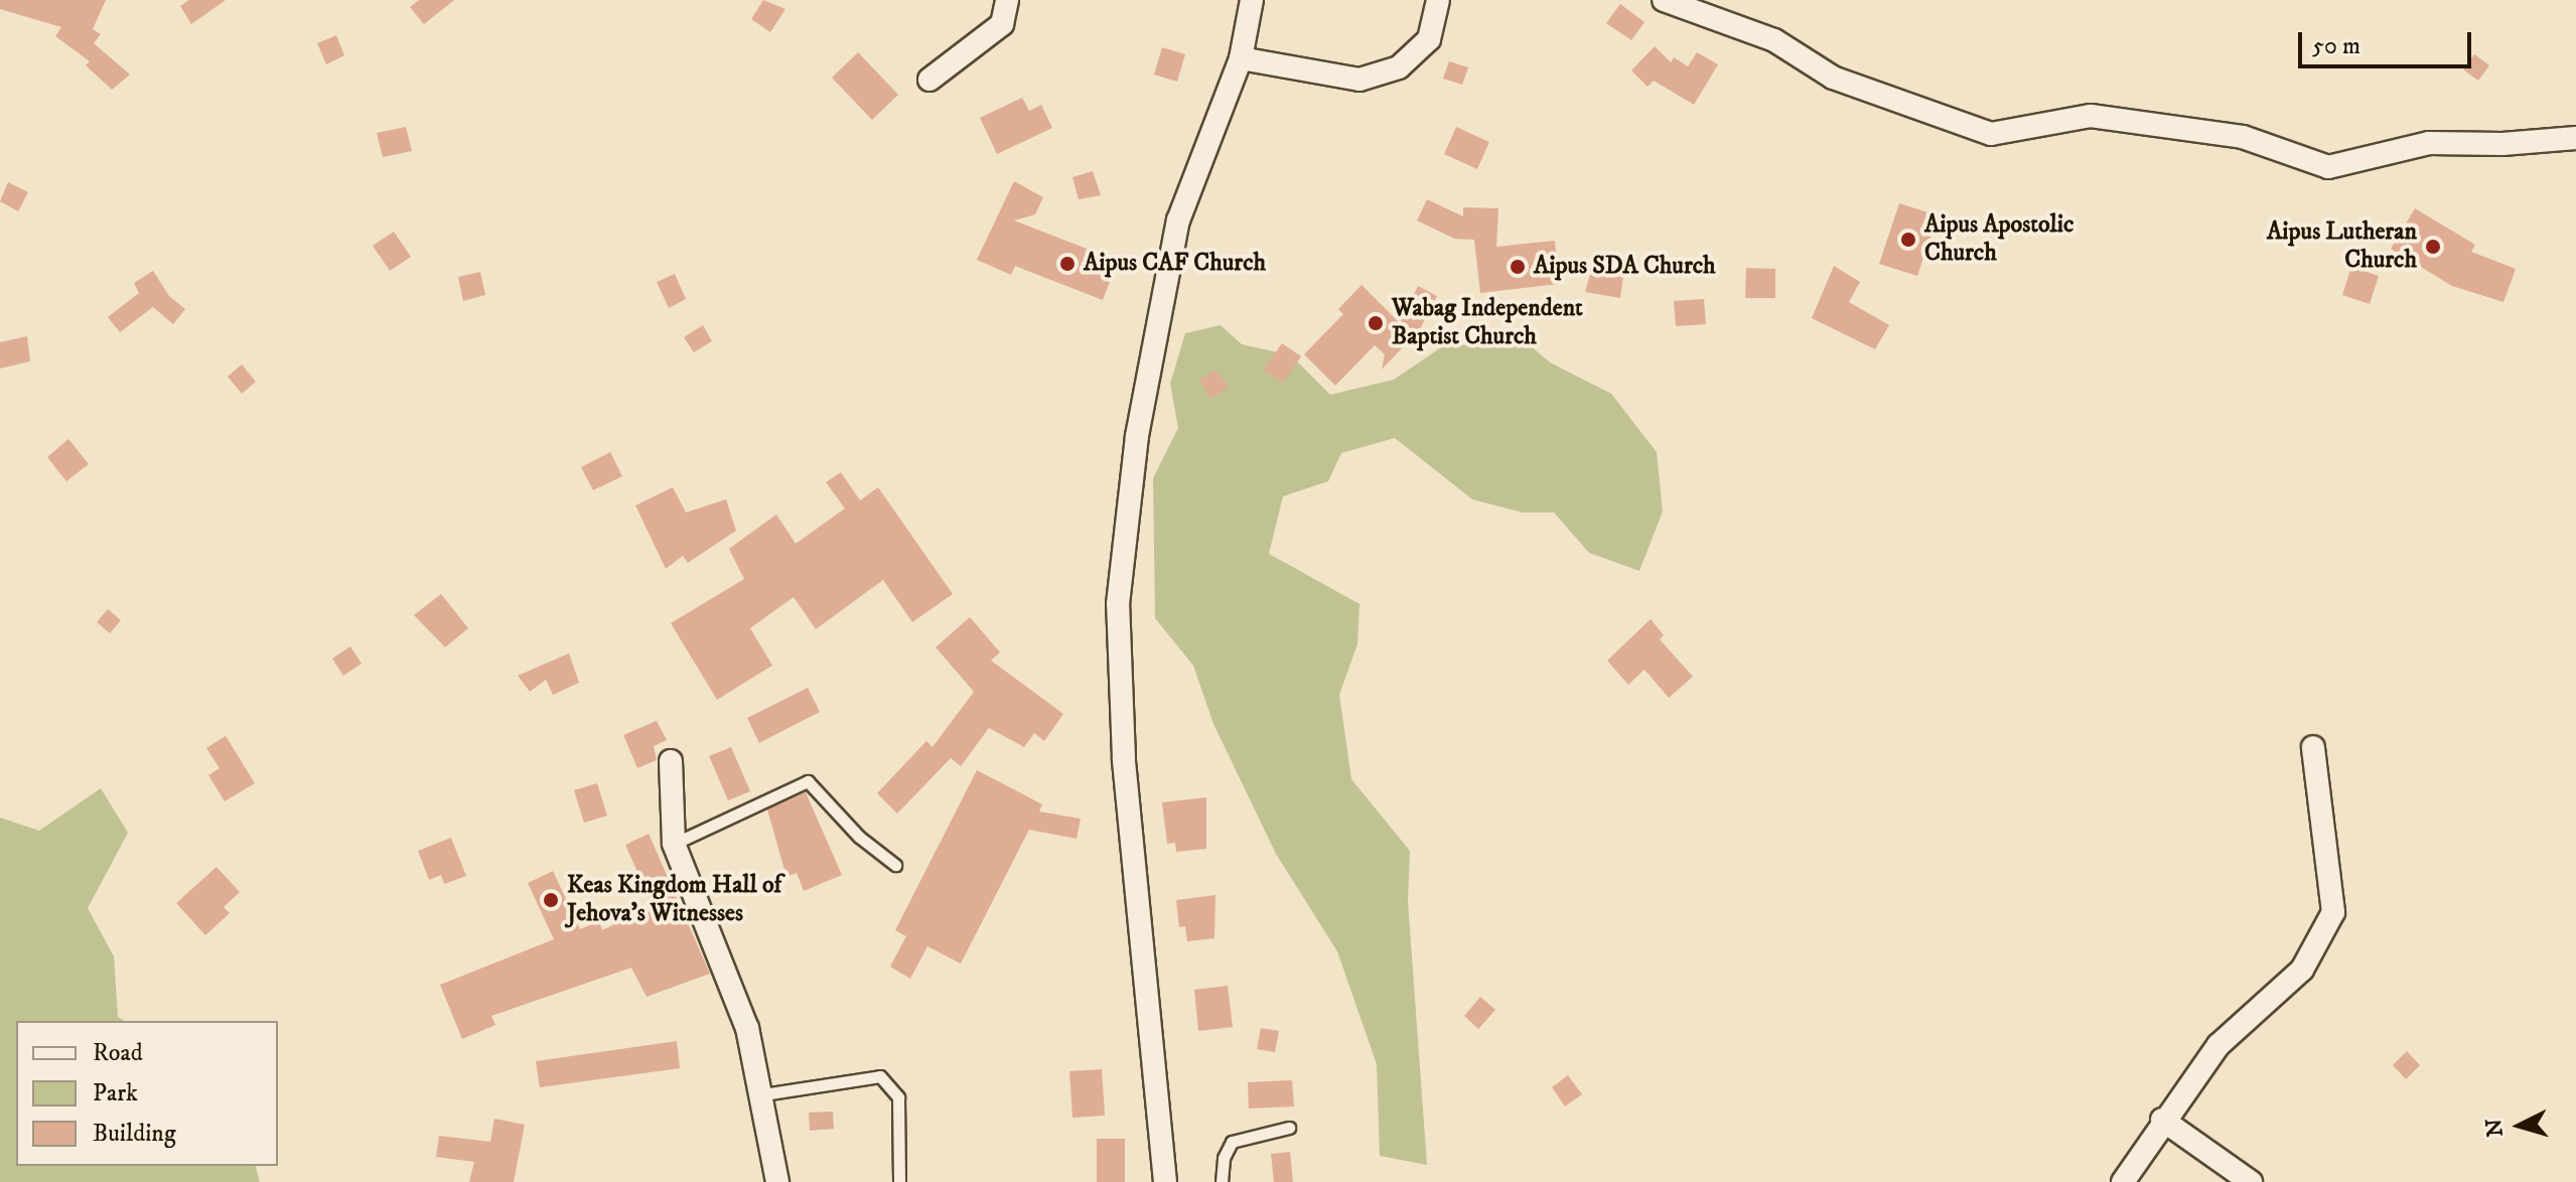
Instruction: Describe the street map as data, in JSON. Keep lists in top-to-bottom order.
{
  "places": [
    "Aipus Apostolic Church",
    "Aipus Lutheran Church",
    "Aipus CAF Church",
    "Aipus SDA Church",
    "Wabag Independent Baptist Church",
    "Keas Kingdom Hall of Jehova's Witnesses"
  ],
  "legend": ["Road", "Park", "Building"],
  "scale_bar": "50 m",
  "north": "left"
}
